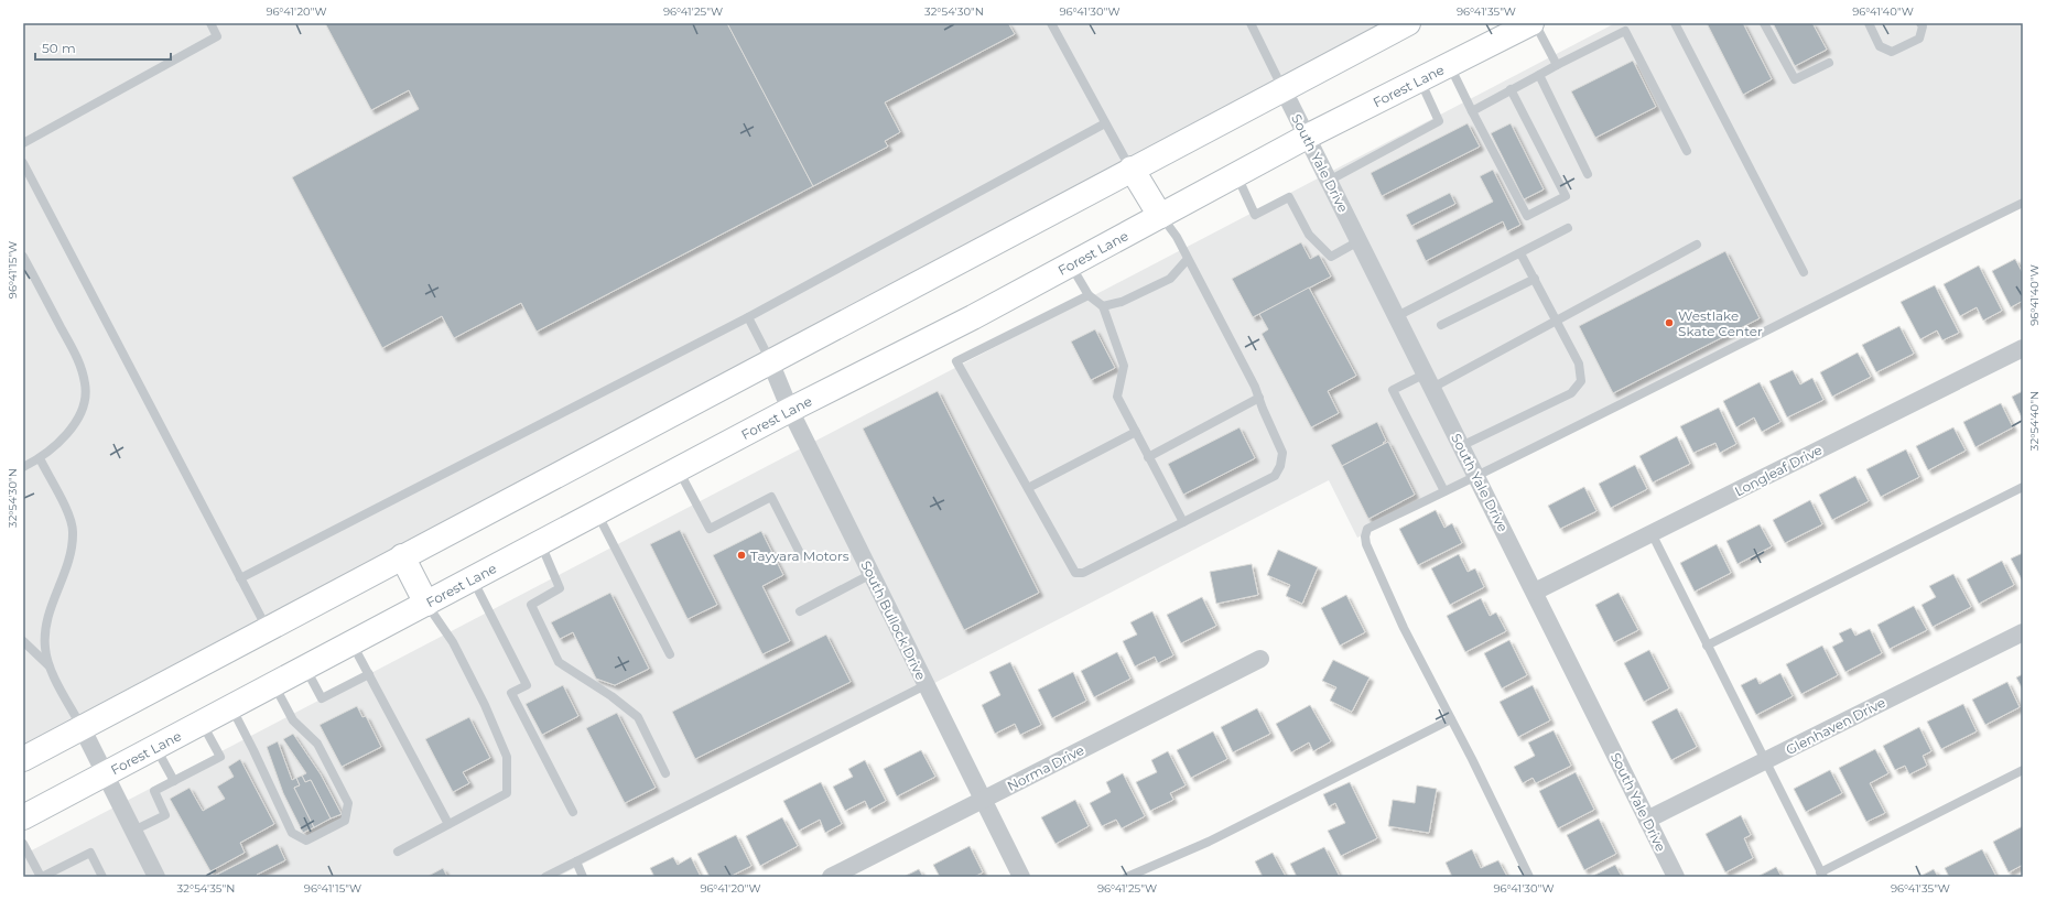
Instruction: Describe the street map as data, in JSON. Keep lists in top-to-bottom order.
{
  "streets": {
    "main road": ["Forest Lane"],
    "street": [
      "South Yale Drive",
      "Longleaf Drive",
      "South Bullock Drive",
      "Glenhaven Drive",
      "Norma Drive"
    ]
  },
  "crossings": [
    ["Forest Lane", "South Yale Drive"],
    ["Forest Lane", "South Bullock Drive"],
    ["South Yale Drive", "Longleaf Drive"],
    ["South Yale Drive", "Glenhaven Drive"],
    ["South Bullock Drive", "Norma Drive"]
  ],
  "places": ["Westlake Skate Center", "Tayyara Motors"],
  "scale_bar": "50 m",
  "coordinates": [
    "96°41'20\"W",
    "96°41'25\"W",
    "32°54'30\"N",
    "96°41'30\"W",
    "96°41'35\"W",
    "96°41'40\"W",
    "96°41'15\"W",
    "32°54'40\"N",
    "32°54'35\"N"
  ]
}
